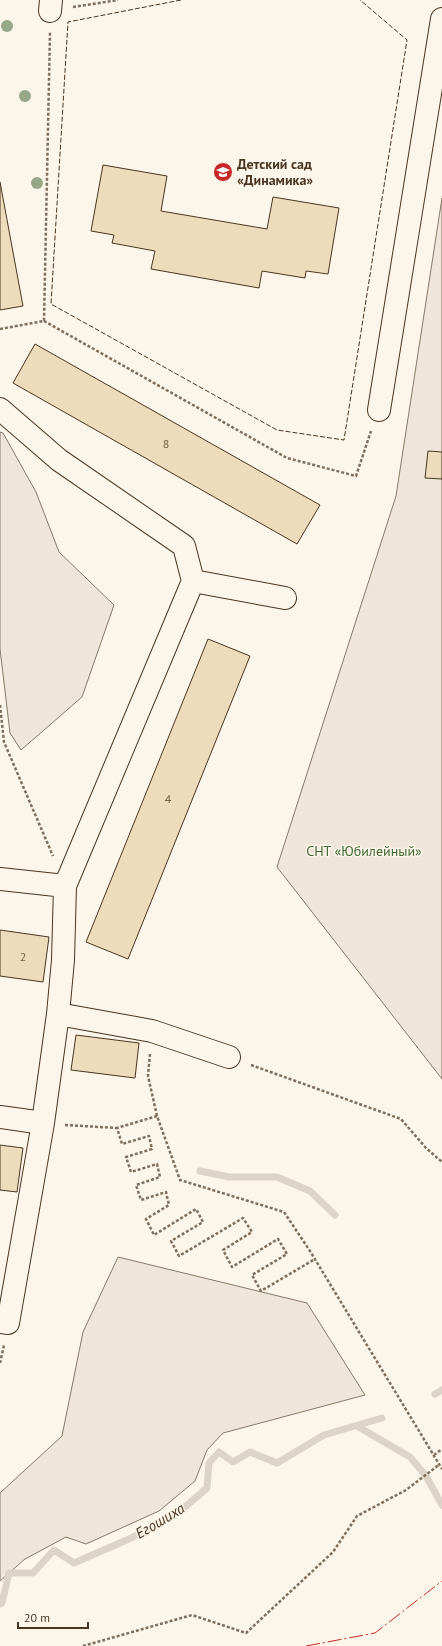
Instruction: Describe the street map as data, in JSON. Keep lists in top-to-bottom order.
{
  "water": ["Егошиха"],
  "parks": ["СНТ «Юбилейный»"],
  "places": {
    "school or university": ["Детский сад «Динамика»"]
  },
  "house_numbers": ["8", "4", "2"],
  "scale_bar": "20 m"
}
